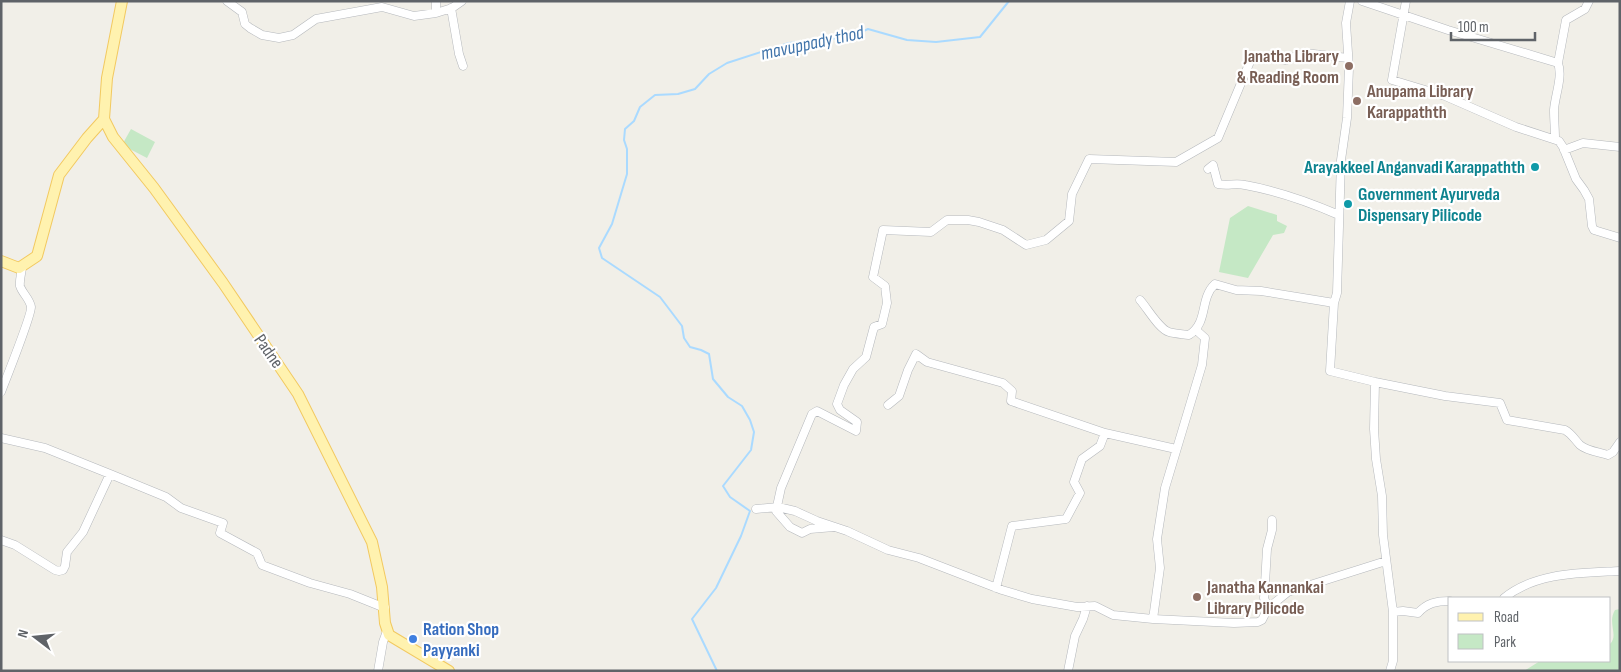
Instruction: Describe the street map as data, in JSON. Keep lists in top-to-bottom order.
{
  "streets": {
    "main road": ["Padne"]
  },
  "water": ["mavuppady thod"],
  "places": [
    "Janatha Library & Reading Room",
    "Anupama Library Karappathth",
    "Arayakkeel Anganvadi Karappathth",
    "Government Ayurveda Dispensary Pilicode",
    "Janatha Kannankai Library Pilicode",
    "Ration Shop Payyanki"
  ],
  "legend": ["Road", "Park"],
  "scale_bar": "100 m",
  "north": "left"
}
